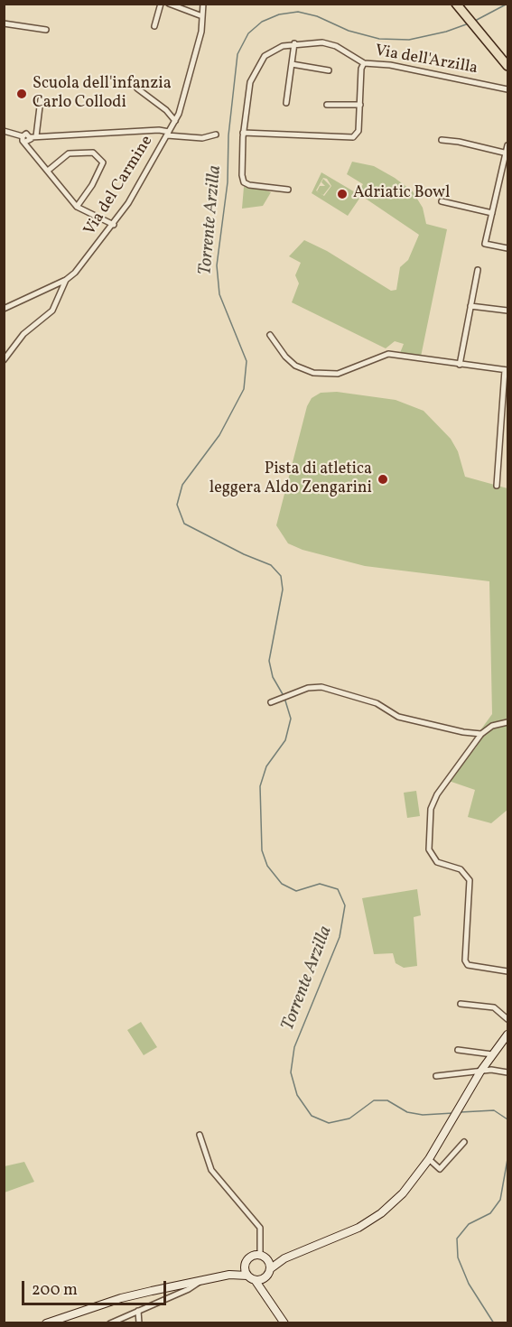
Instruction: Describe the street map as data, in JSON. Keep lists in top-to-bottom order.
{
  "streets": {
    "street": ["Via dell'Arzilla", "Via del Carmine"]
  },
  "water": ["Torrente Arzilla"],
  "places": ["Scuola dell'infanzia Carlo Collodi", "Adriatic Bowl", "Pista di atletica leggera Aldo Zengarini"],
  "scale_bar": "200 m"
}
